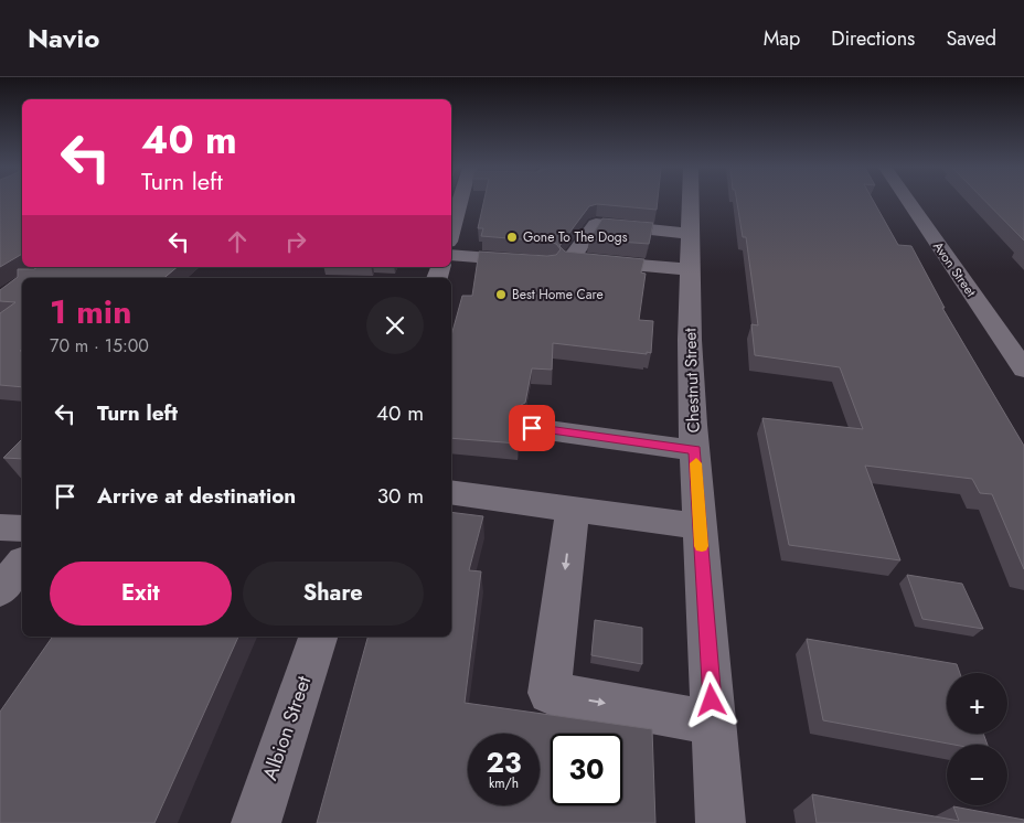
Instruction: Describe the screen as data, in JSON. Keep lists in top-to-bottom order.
{
  "streets": {
    "street": ["Avon Street", "Chestnut Street", "Albion Street"]
  },
  "places": ["Gone To The Dogs", "Best Home Care"],
  "page": {
    "header": "Navio",
    "nav": ["Map", "Directions", "Saved"],
    "turn": ["40 m", "Turn left"],
    "heading": ["1 min", "70 m · 15:00"],
    "list": [
      {
        "name": "Turn left",
        "value": "40 m"
      },
      {
        "name": "Arrive at destination",
        "value": "30 m"
      }
    ],
    "buttons": ["Exit", "Share"],
    "map_buttons": ["+", "−"],
    "speed": "23 km/h",
    "limit": "30"
  }
}
